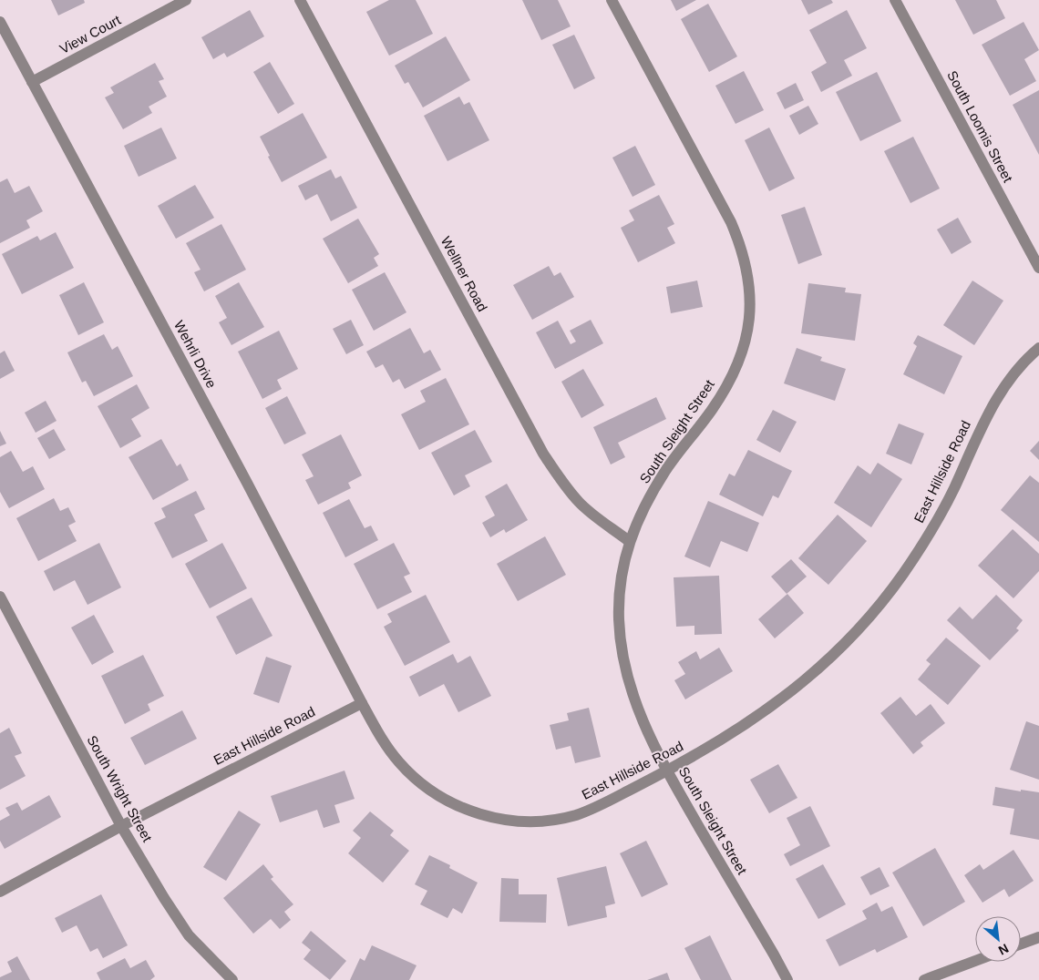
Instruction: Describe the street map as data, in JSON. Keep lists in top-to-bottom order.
{
  "streets": {
    "street": [
      "View Court",
      "South Loomis Street",
      "Wellner Road",
      "Wehrli Drive",
      "South Sleight Street",
      "East Hillside Road",
      "South Wright Street"
    ]
  },
  "crossings": [
    ["View Court", "Wehrli Drive"],
    ["Wellner Road", "South Sleight Street"],
    ["Wehrli Drive", "East Hillside Road"],
    ["South Sleight Street", "East Hillside Road"],
    ["East Hillside Road", "South Wright Street"]
  ],
  "north": "bottom right"
}
